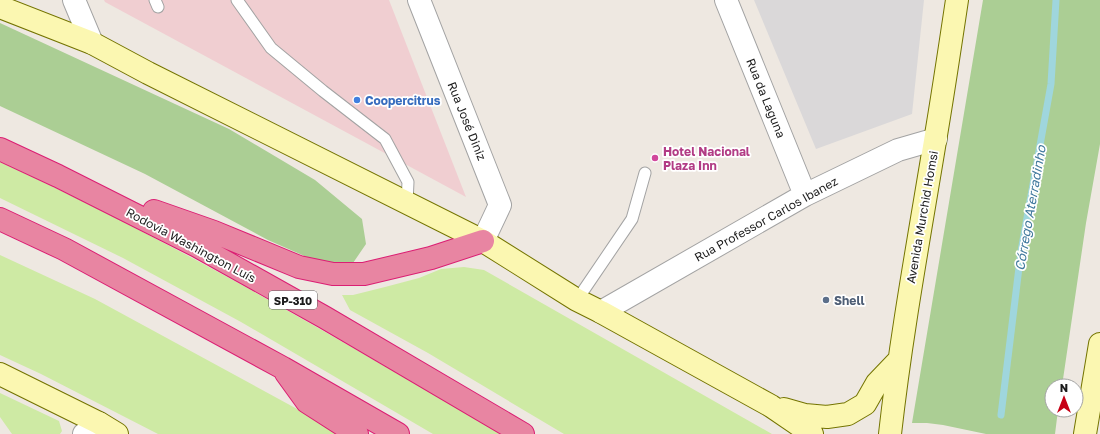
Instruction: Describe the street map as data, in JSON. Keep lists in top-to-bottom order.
{
  "streets": {
    "highway": ["Rodovia Washington Luís", "SP-310"],
    "main road": ["Avenida Murchid Homsi"],
    "street": ["Rua da Laguna", "Rua José Diniz", "Rua Professor Carlos Ibanez"]
  },
  "crossings": [
    ["Rua da Laguna", "Rua Professor Carlos Ibanez"],
    ["Avenida Murchid Homsi", "Rua Professor Carlos Ibanez"]
  ],
  "water": ["Córrego Aterradinho"],
  "places": ["Coopercitrus", "Hotel Nacional Plaza Inn", "Shell"],
  "north": "top"
}
